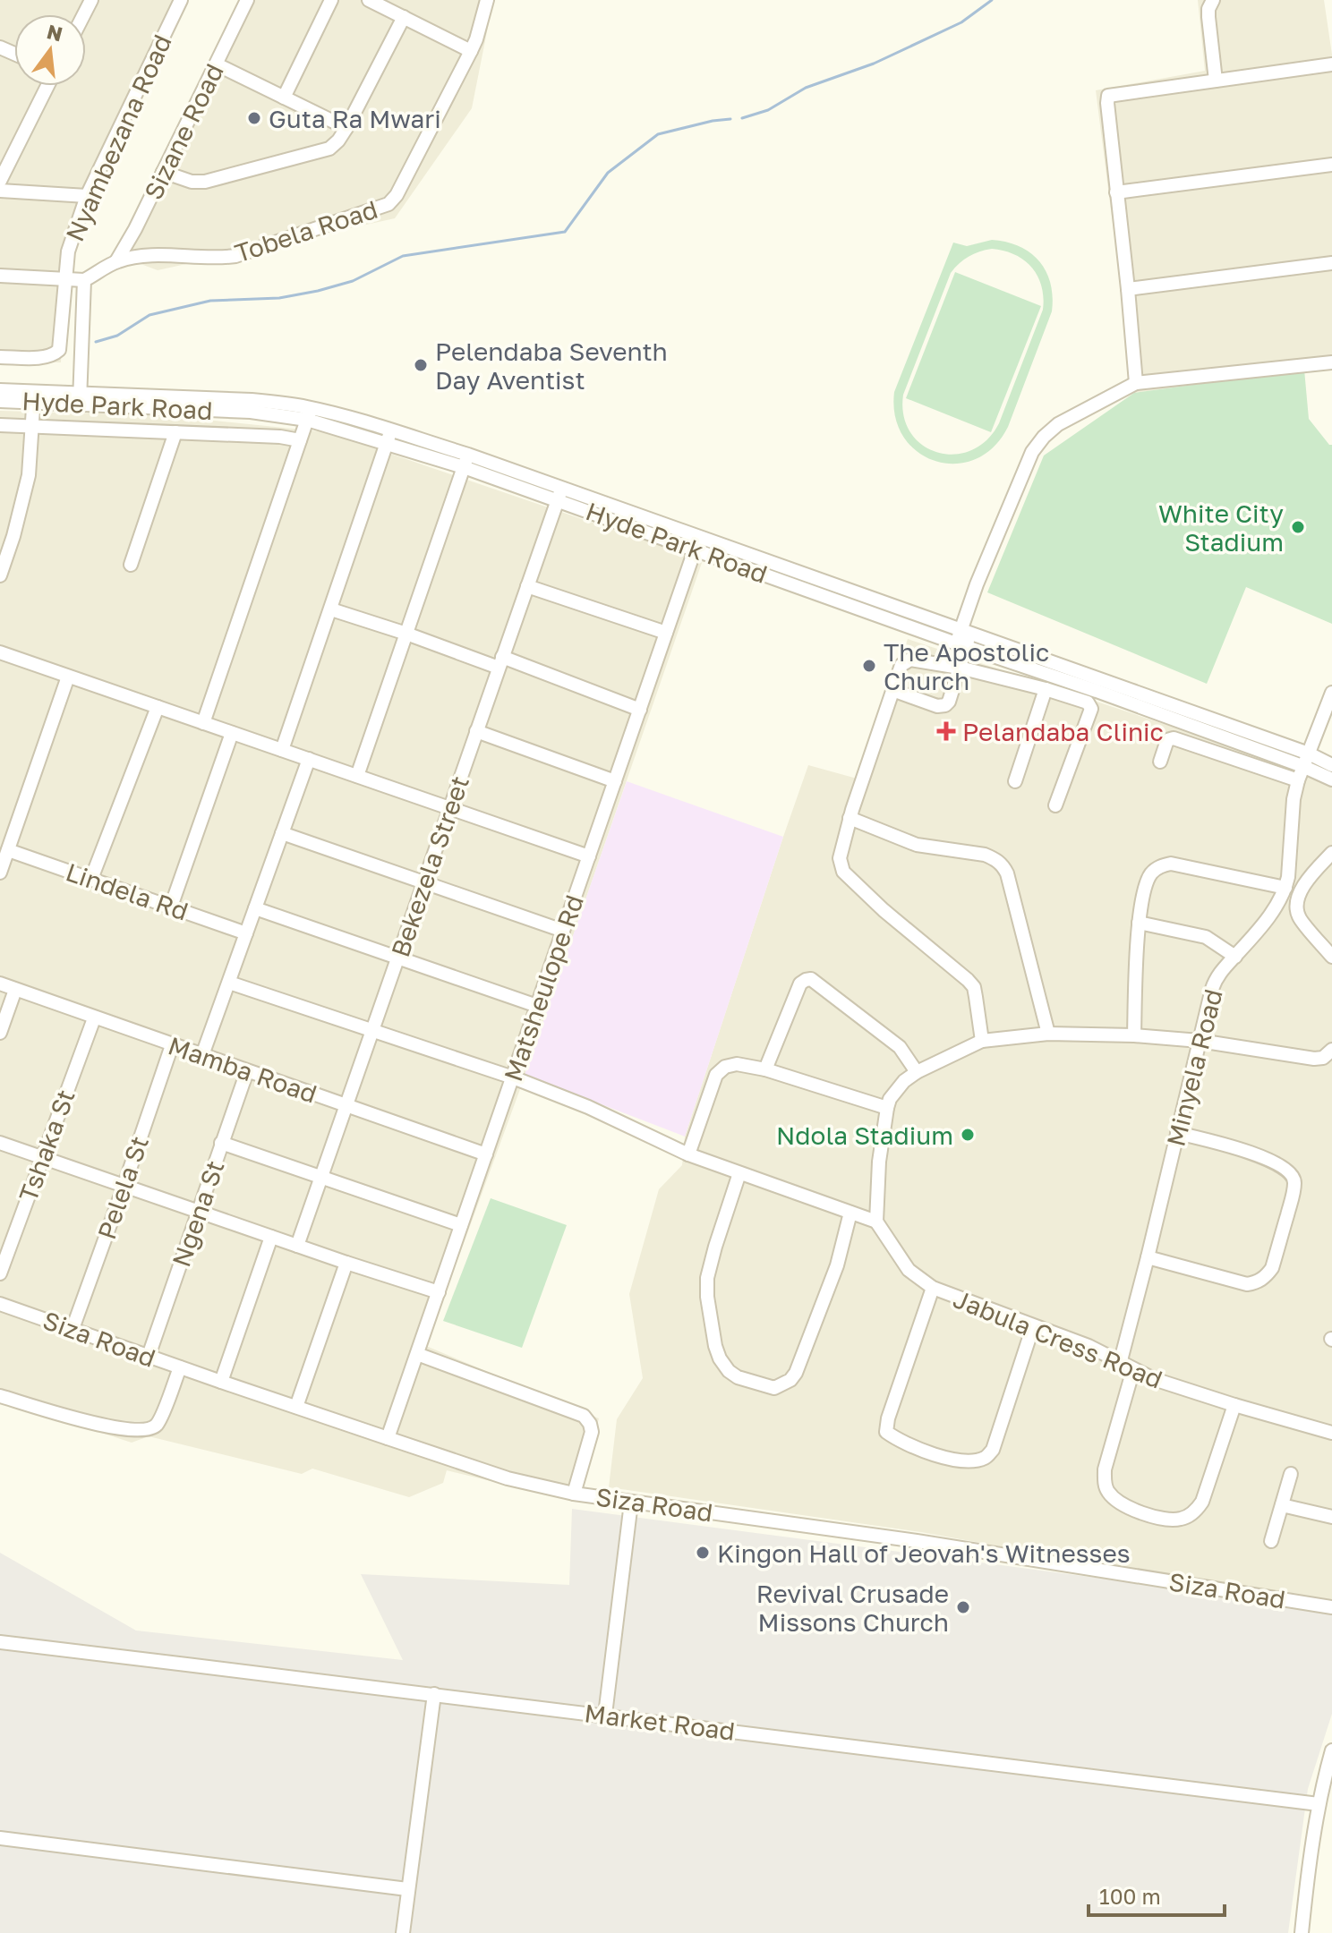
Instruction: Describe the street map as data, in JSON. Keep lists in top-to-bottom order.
{
  "streets": {
    "street": [
      "Sizane Road",
      "Nyambezana Road",
      "Tobela Road",
      "Hyde Park Road",
      "Bekezela Street",
      "Lindela Rd",
      "Matsheulope Rd",
      "Minyela Road",
      "Mamba Road",
      "Tshaka St",
      "Pelela St",
      "Ngena St",
      "Siza Road",
      "Jabula Cress Road",
      "Market Road"
    ]
  },
  "crossings": [
    ["Sizane Road", "Tobela Road"],
    ["Hyde Park Road", "Bekezela Street"],
    ["Hyde Park Road", "Matsheulope Rd"],
    ["Hyde Park Road", "Minyela Road"],
    ["Bekezela Street", "Mamba Road"],
    ["Matsheulope Rd", "Mamba Road"],
    ["Matsheulope Rd", "Siza Road"],
    ["Minyela Road", "Jabula Cress Road"],
    ["Mamba Road", "Tshaka St"],
    ["Mamba Road", "Pelela St"],
    ["Mamba Road", "Ngena St"],
    ["Pelela St", "Siza Road"],
    ["Ngena St", "Siza Road"]
  ],
  "places": {
    "other": [
      "Guta Ra Mwari",
      "Pelendaba Seventh Day Aventist",
      "White City Stadium",
      "The Apostolic Church",
      "Ndola Stadium",
      "Kingon Hall of Jeovah's Witnesses",
      "Revival Crusade Missons Church"
    ],
    "health": ["Pelandaba Clinic"]
  },
  "scale_bar": "100 m",
  "north": "top"
}
